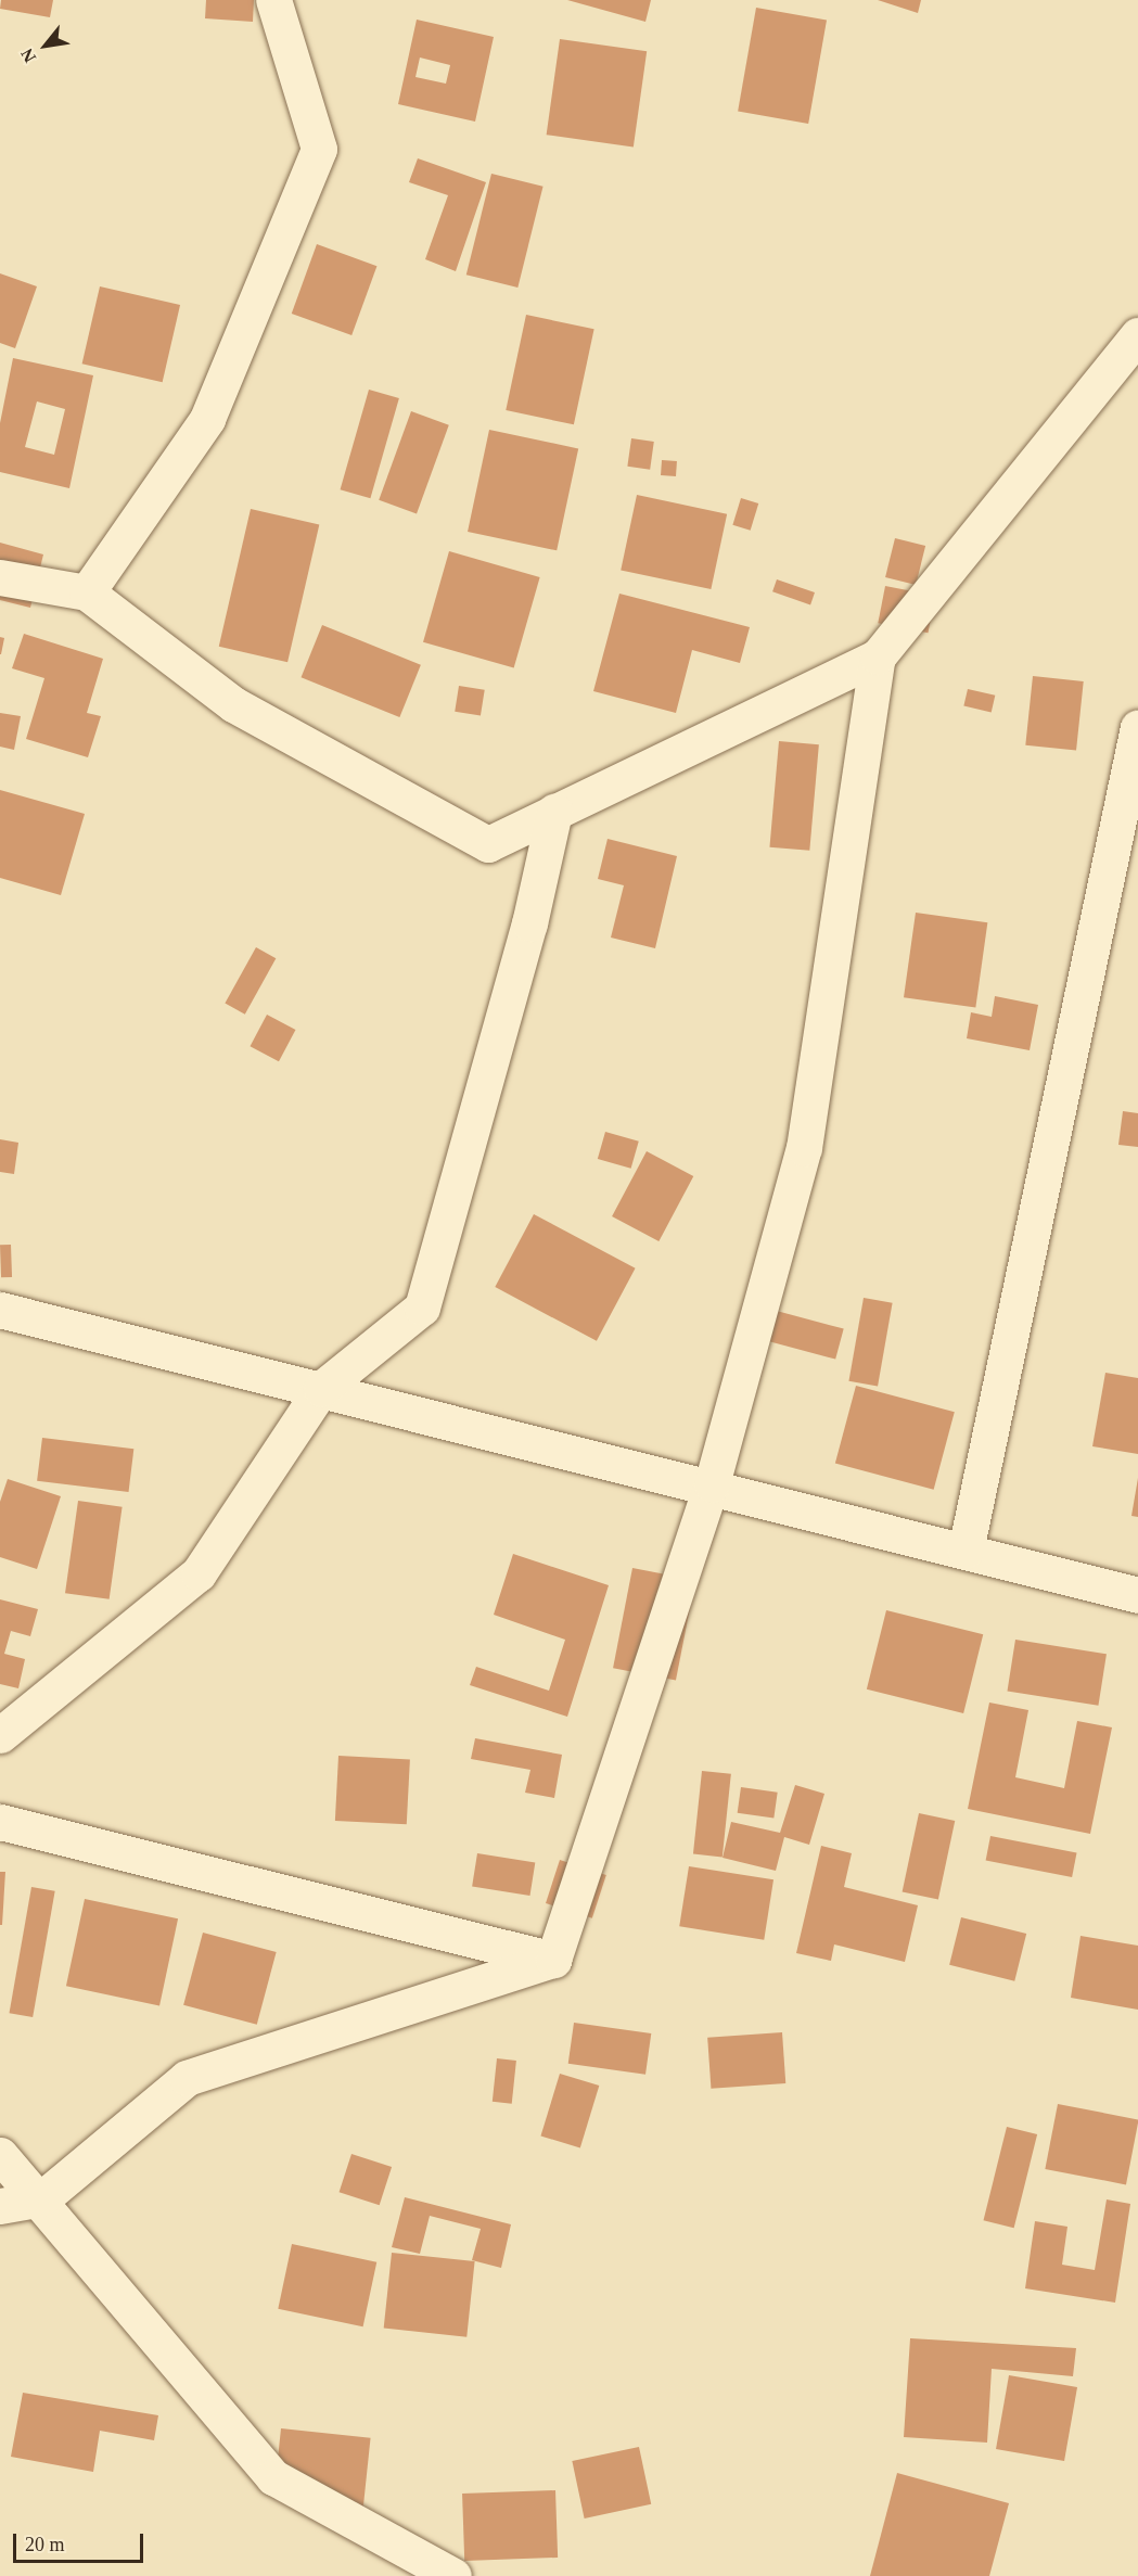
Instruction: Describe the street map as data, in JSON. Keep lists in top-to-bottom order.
{
  "scale_bar": "20 m",
  "north": "bottom left"
}
